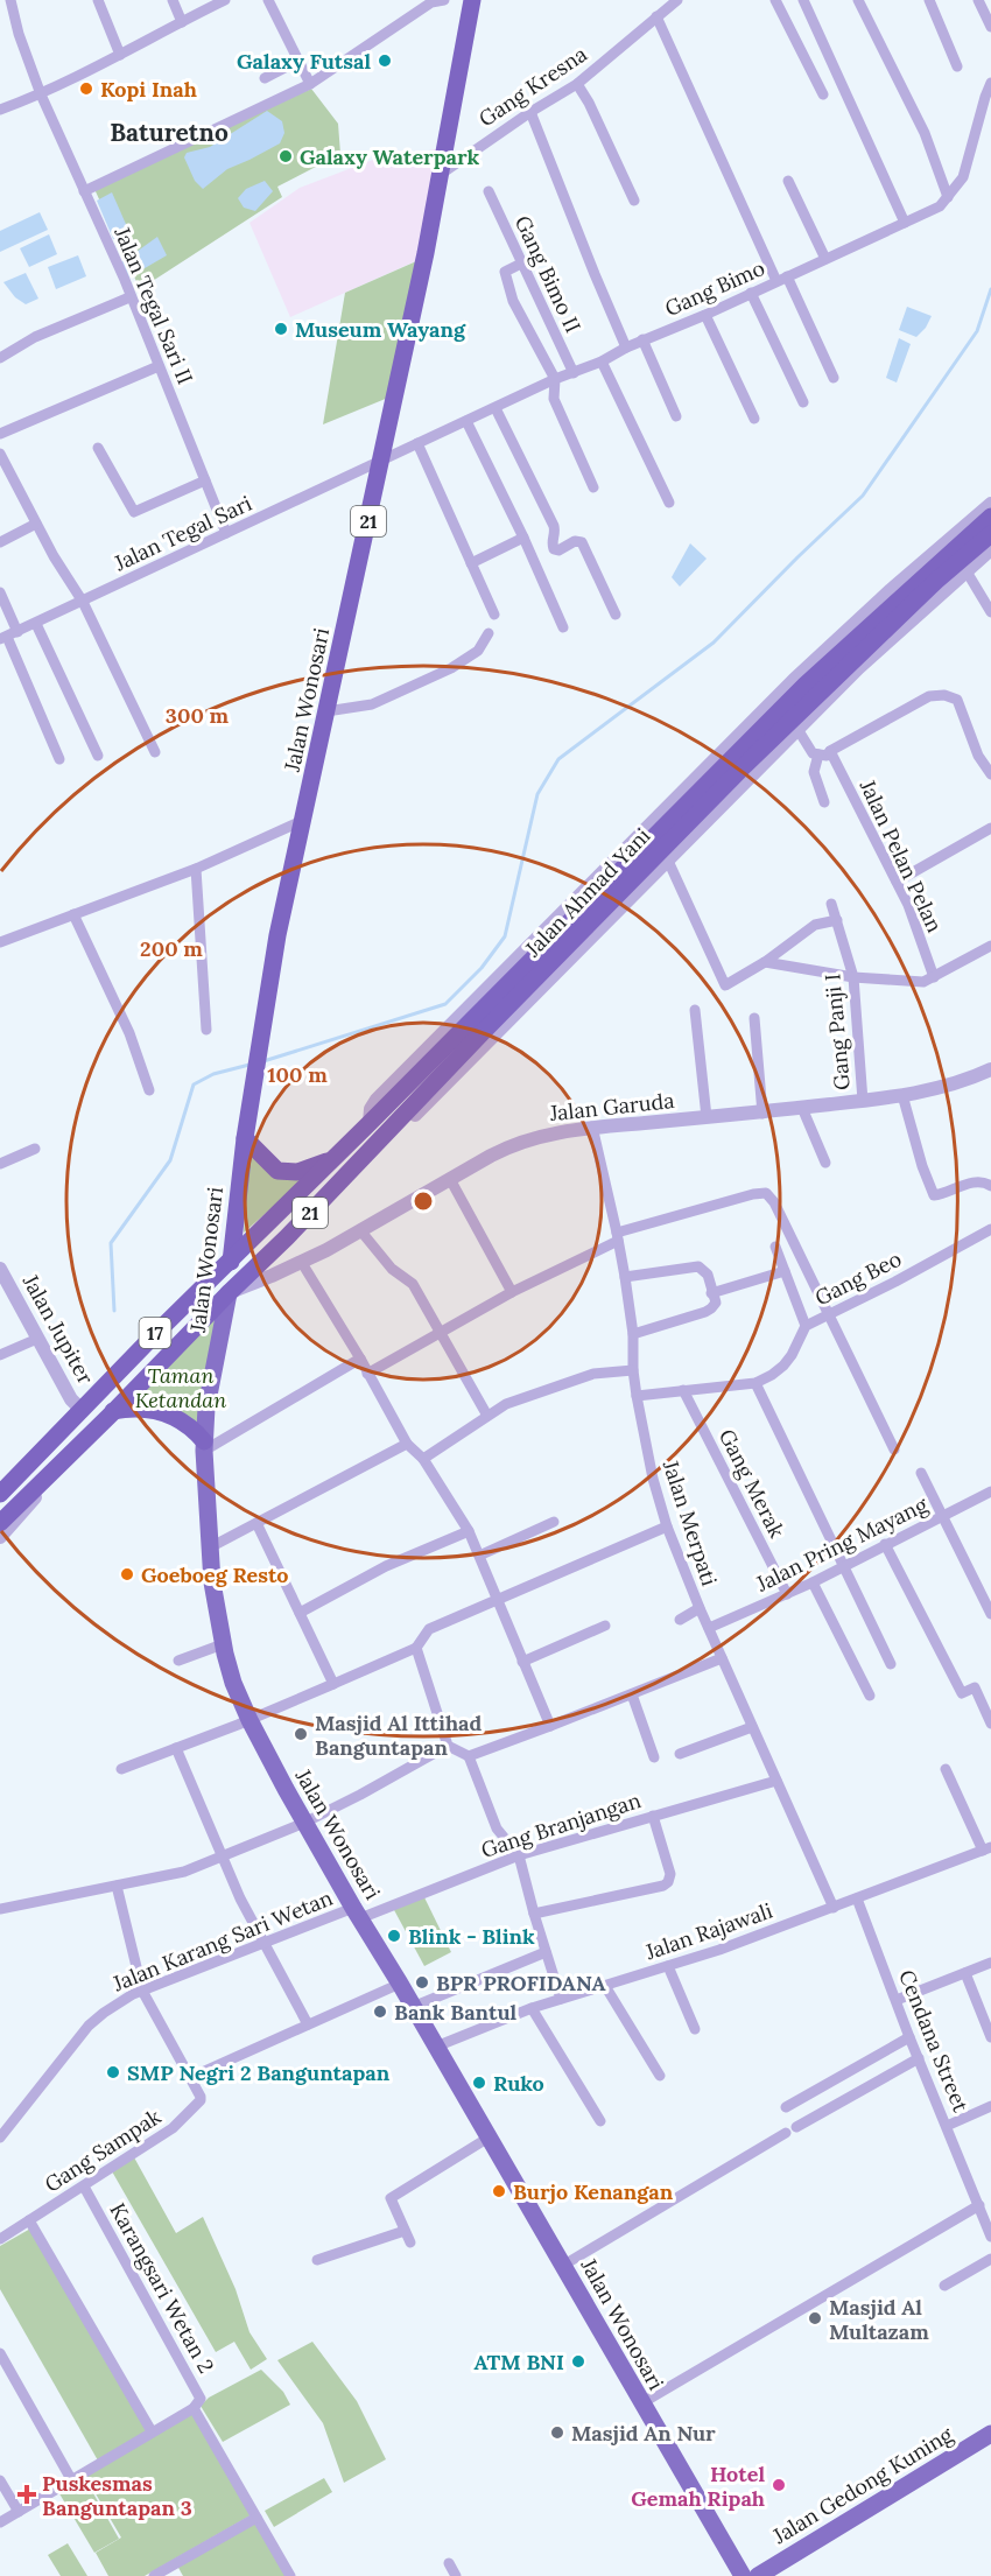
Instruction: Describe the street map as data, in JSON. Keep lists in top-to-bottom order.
{
  "streets": {
    "highway": [
      "21",
      "Jalan Wonosari",
      "Jalan Ahmad Yani",
      "17"
    ],
    "main road": ["Jalan Gedong Kuning"],
    "street": [
      "Gang Kresna",
      "Gang Bimo II",
      "Gang Bimo",
      "Jalan Tegal Sari II",
      "Jalan Tegal Sari",
      "Jalan Pelan Pelan",
      "Gang Panji I",
      "Jalan Garuda",
      "Gang Beo",
      "Jalan Jupiter",
      "Gang Merak",
      "Jalan Merpati",
      "Jalan Pring Mayang",
      "Gang Branjangan",
      "Jalan Rajawali",
      "Jalan Karang Sari Wetan",
      "Cendana Street",
      "Gang Sampak",
      "Karangsari Wetan 2"
    ]
  },
  "crossings": [
    ["Gang Kresna", "Jalan Wonosari"],
    ["Gang Bimo II", "Gang Bimo"],
    ["Gang Bimo", "Jalan Tegal Sari"],
    ["Gang Bimo", "Jalan Wonosari"],
    ["Jalan Tegal Sari II", "Jalan Tegal Sari"],
    ["21", "Jalan Wonosari"],
    ["21", "Jalan Ahmad Yani"],
    ["Jalan Tegal Sari", "Jalan Wonosari"],
    ["Jalan Wonosari", "Jalan Ahmad Yani"],
    ["Jalan Wonosari", "Jalan Garuda"],
    ["Jalan Wonosari", "17"],
    ["Jalan Wonosari", "Gang Branjangan"],
    ["Jalan Wonosari", "Jalan Rajawali"],
    ["Jalan Wonosari", "Jalan Karang Sari Wetan"],
    ["Jalan Ahmad Yani", "Jalan Garuda"],
    ["Jalan Ahmad Yani", "17"],
    ["Gang Panji I", "Jalan Garuda"],
    ["Jalan Garuda", "17"],
    ["Jalan Garuda", "Jalan Merpati"],
    ["Gang Beo", "Gang Merak"],
    ["Gang Beo", "Jalan Merpati"],
    ["Jalan Jupiter", "17"],
    ["Gang Merak", "Jalan Pring Mayang"],
    ["Jalan Merpati", "Jalan Pring Mayang"],
    ["Jalan Merpati", "Gang Branjangan"],
    ["Jalan Merpati", "Jalan Rajawali"],
    ["Gang Branjangan", "Jalan Karang Sari Wetan"],
    ["Jalan Rajawali", "Cendana Street"],
    ["Gang Sampak", "Karangsari Wetan 2"]
  ],
  "districts": ["Baturetno"],
  "parks": ["Taman Ketandan"],
  "places": {
    "other": [
      "Galaxy Futsal",
      "Kopi Inah",
      "Galaxy Waterpark",
      "Museum Wayang",
      "Goeboeg Resto",
      "Masjid Al Ittihad Banguntapan",
      "Blink - Blink",
      "BPR PROFIDANA",
      "Bank Bantul",
      "SMP Negri 2 Banguntapan",
      "Ruko",
      "Burjo Kenangan",
      "Masjid Al Multazam",
      "ATM BNI",
      "Masjid An Nur",
      "Hotel Gemah Ripah"
    ],
    "health": ["Puskesmas Banguntapan 3"]
  },
  "rings": ["300 m", "200 m", "100 m"]
}
